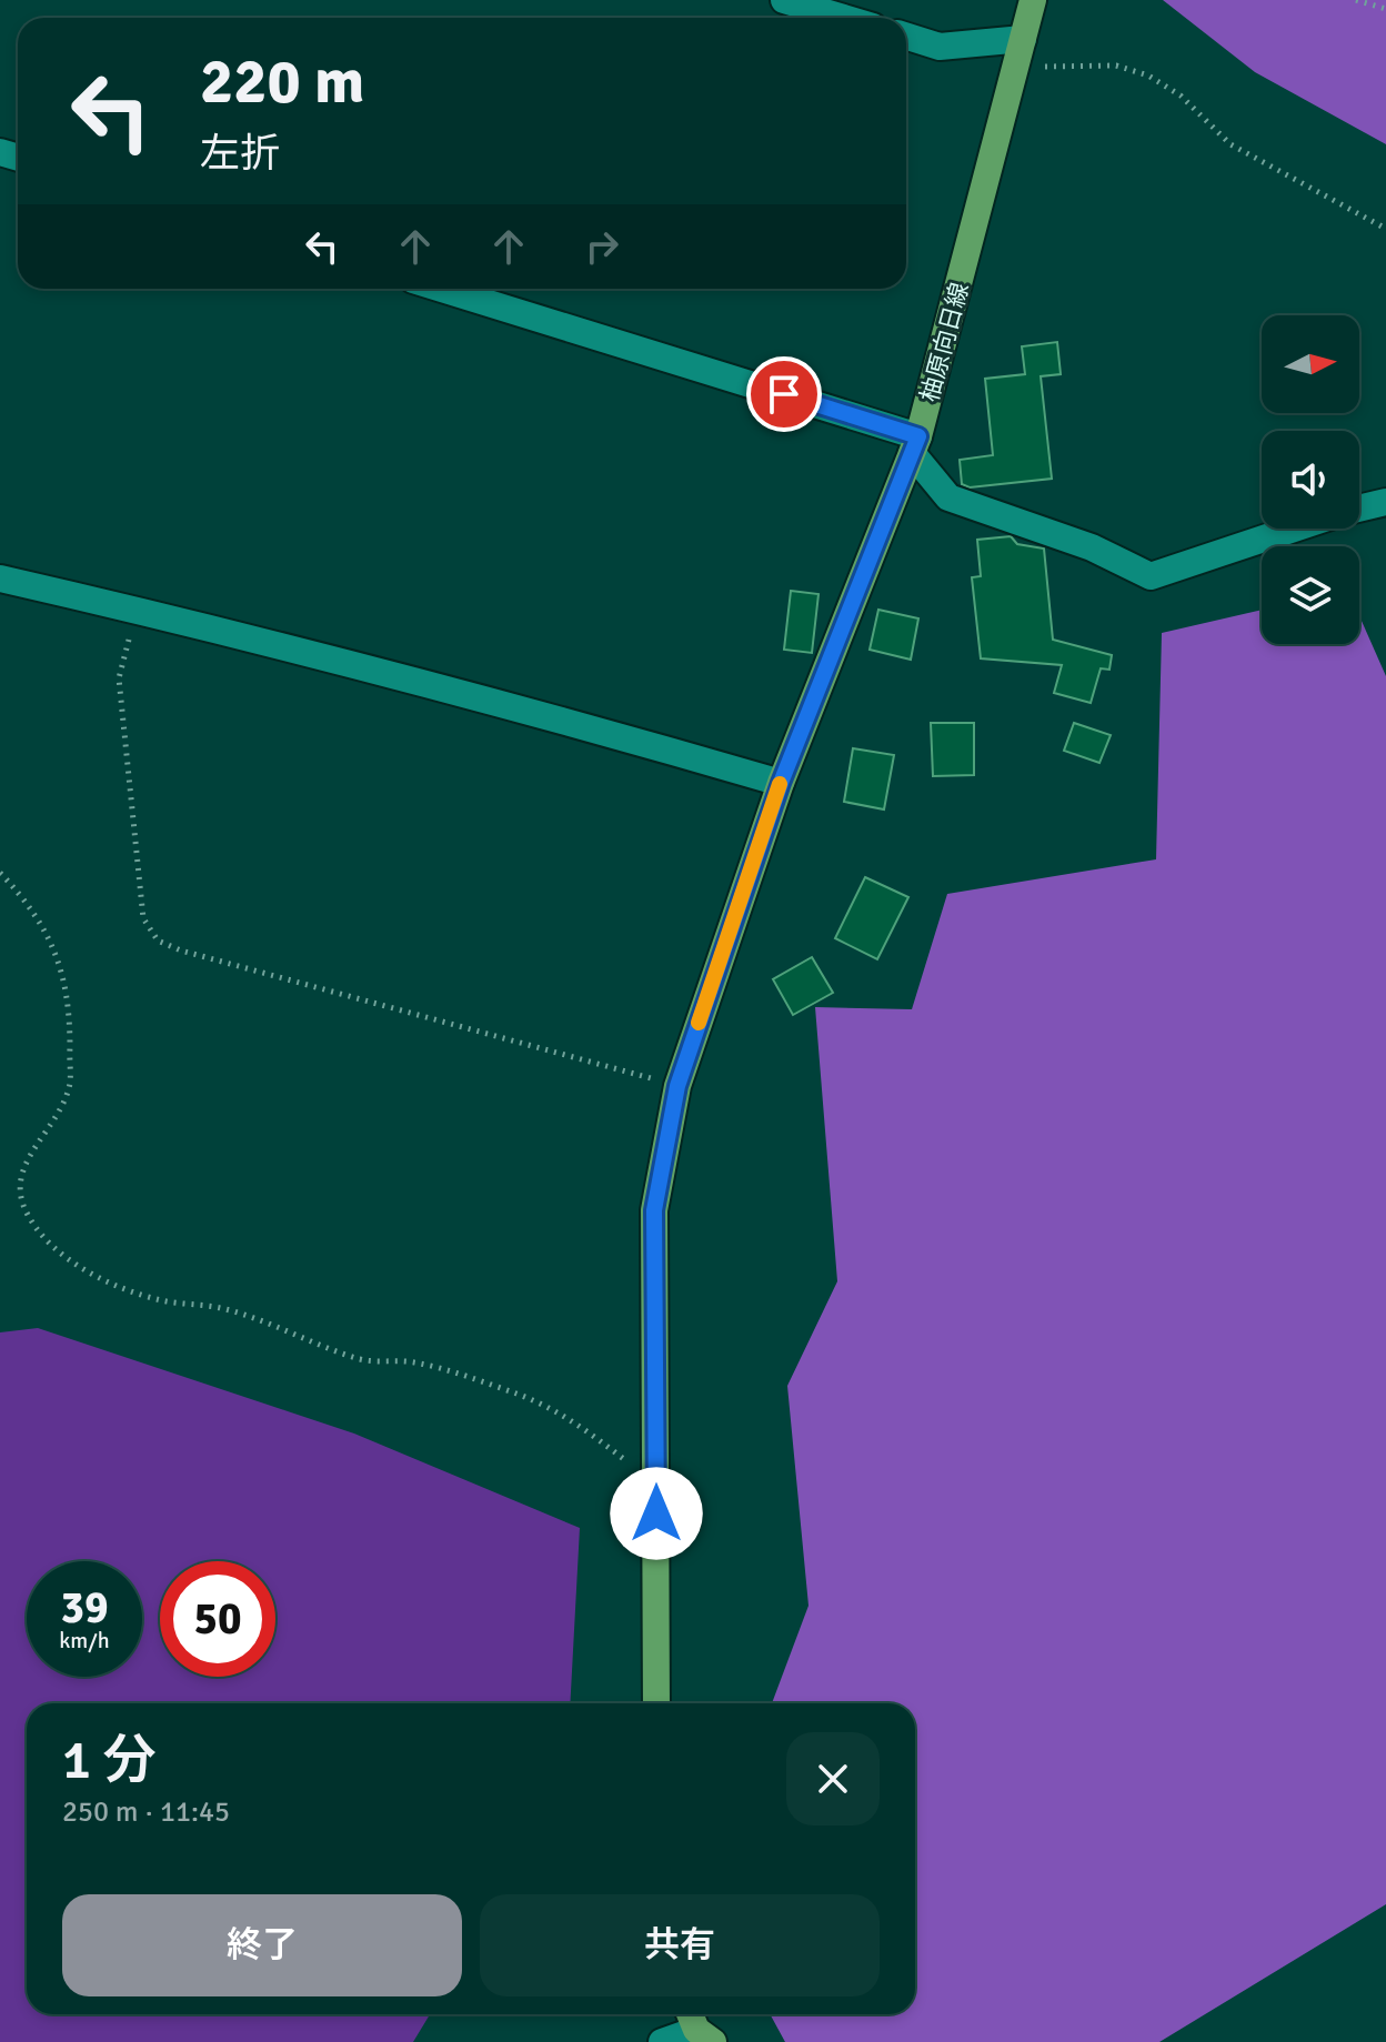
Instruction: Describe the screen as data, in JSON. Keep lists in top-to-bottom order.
{
  "streets": {
    "main road": ["柚原向日線"]
  },
  "north": "right",
  "page": {
    "turn": ["220 m", "左折"],
    "speed": "39 km/h",
    "limit": "50",
    "heading": ["1 分", "250 m · 11:45"],
    "buttons": ["終了", "共有"]
  }
}
